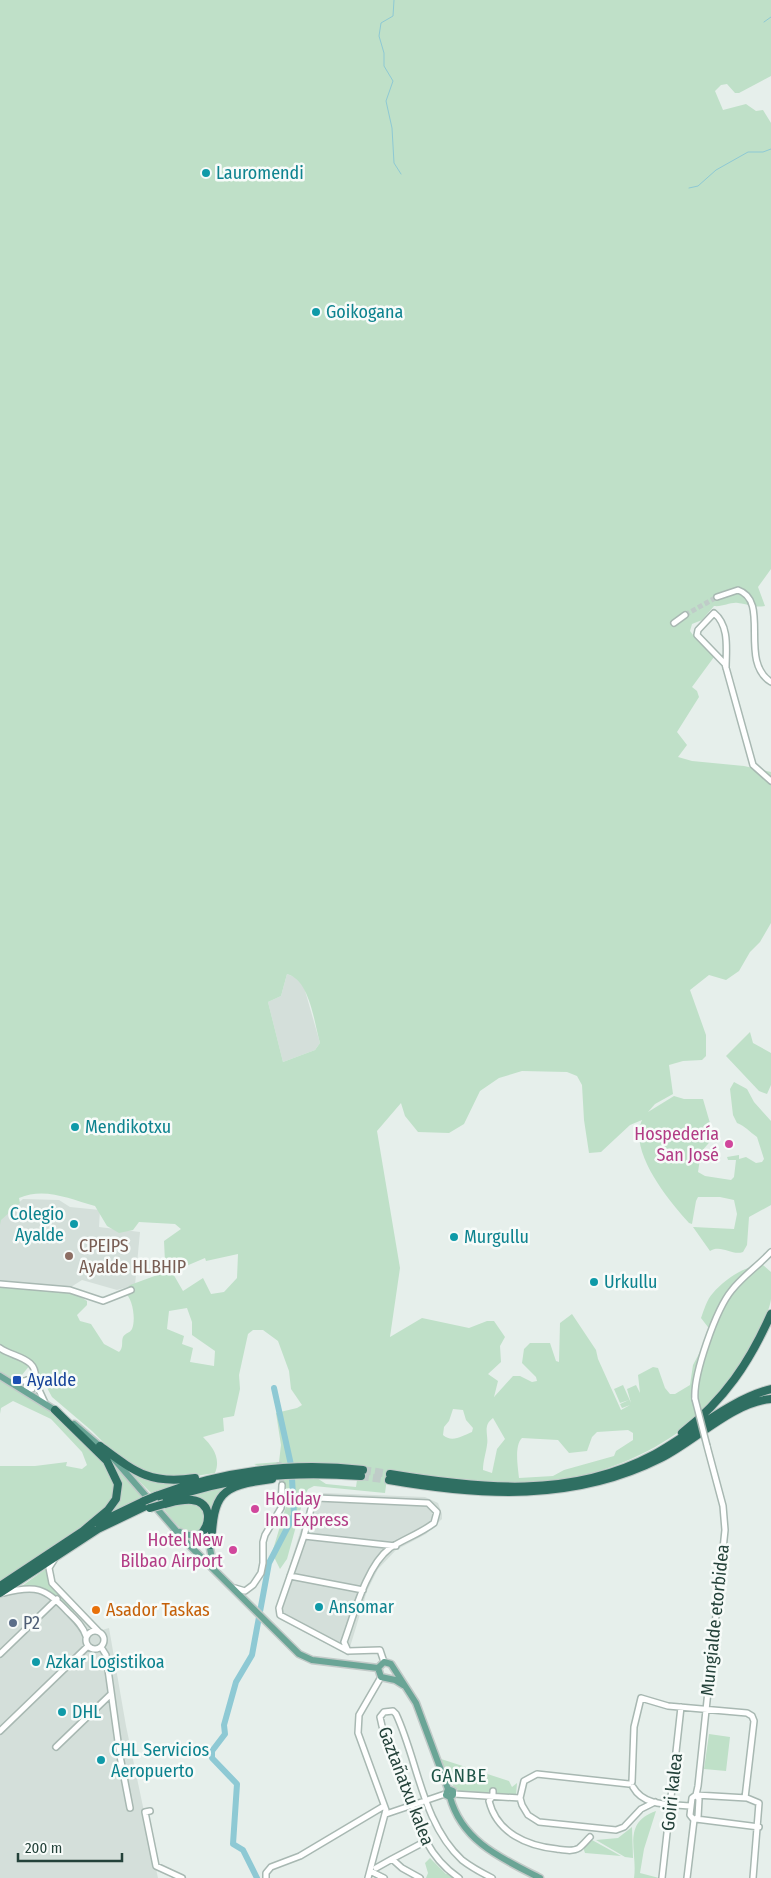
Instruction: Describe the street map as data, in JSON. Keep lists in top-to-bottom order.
{
  "streets": {
    "street": ["Mungialde etorbidea", "Gaztañatxu kalea", "Goiri kalea"]
  },
  "districts": ["GANBE"],
  "places": {
    "other": [
      "Lauromendi",
      "Goikogana",
      "Mendikotxu",
      "Hospedería San José",
      "Colegio Ayalde",
      "Murgullu",
      "CPEIPS Ayalde HLBHIP",
      "Urkullu",
      "Holiday Inn Express",
      "Hotel New Bilbao Airport",
      "Ansomar",
      "Asador Taskas",
      "P2",
      "Azkar Logistikoa",
      "DHL",
      "CHL Servicios Aeropuerto"
    ],
    "transit": ["Ayalde"]
  },
  "scale_bar": "200 m"
}
